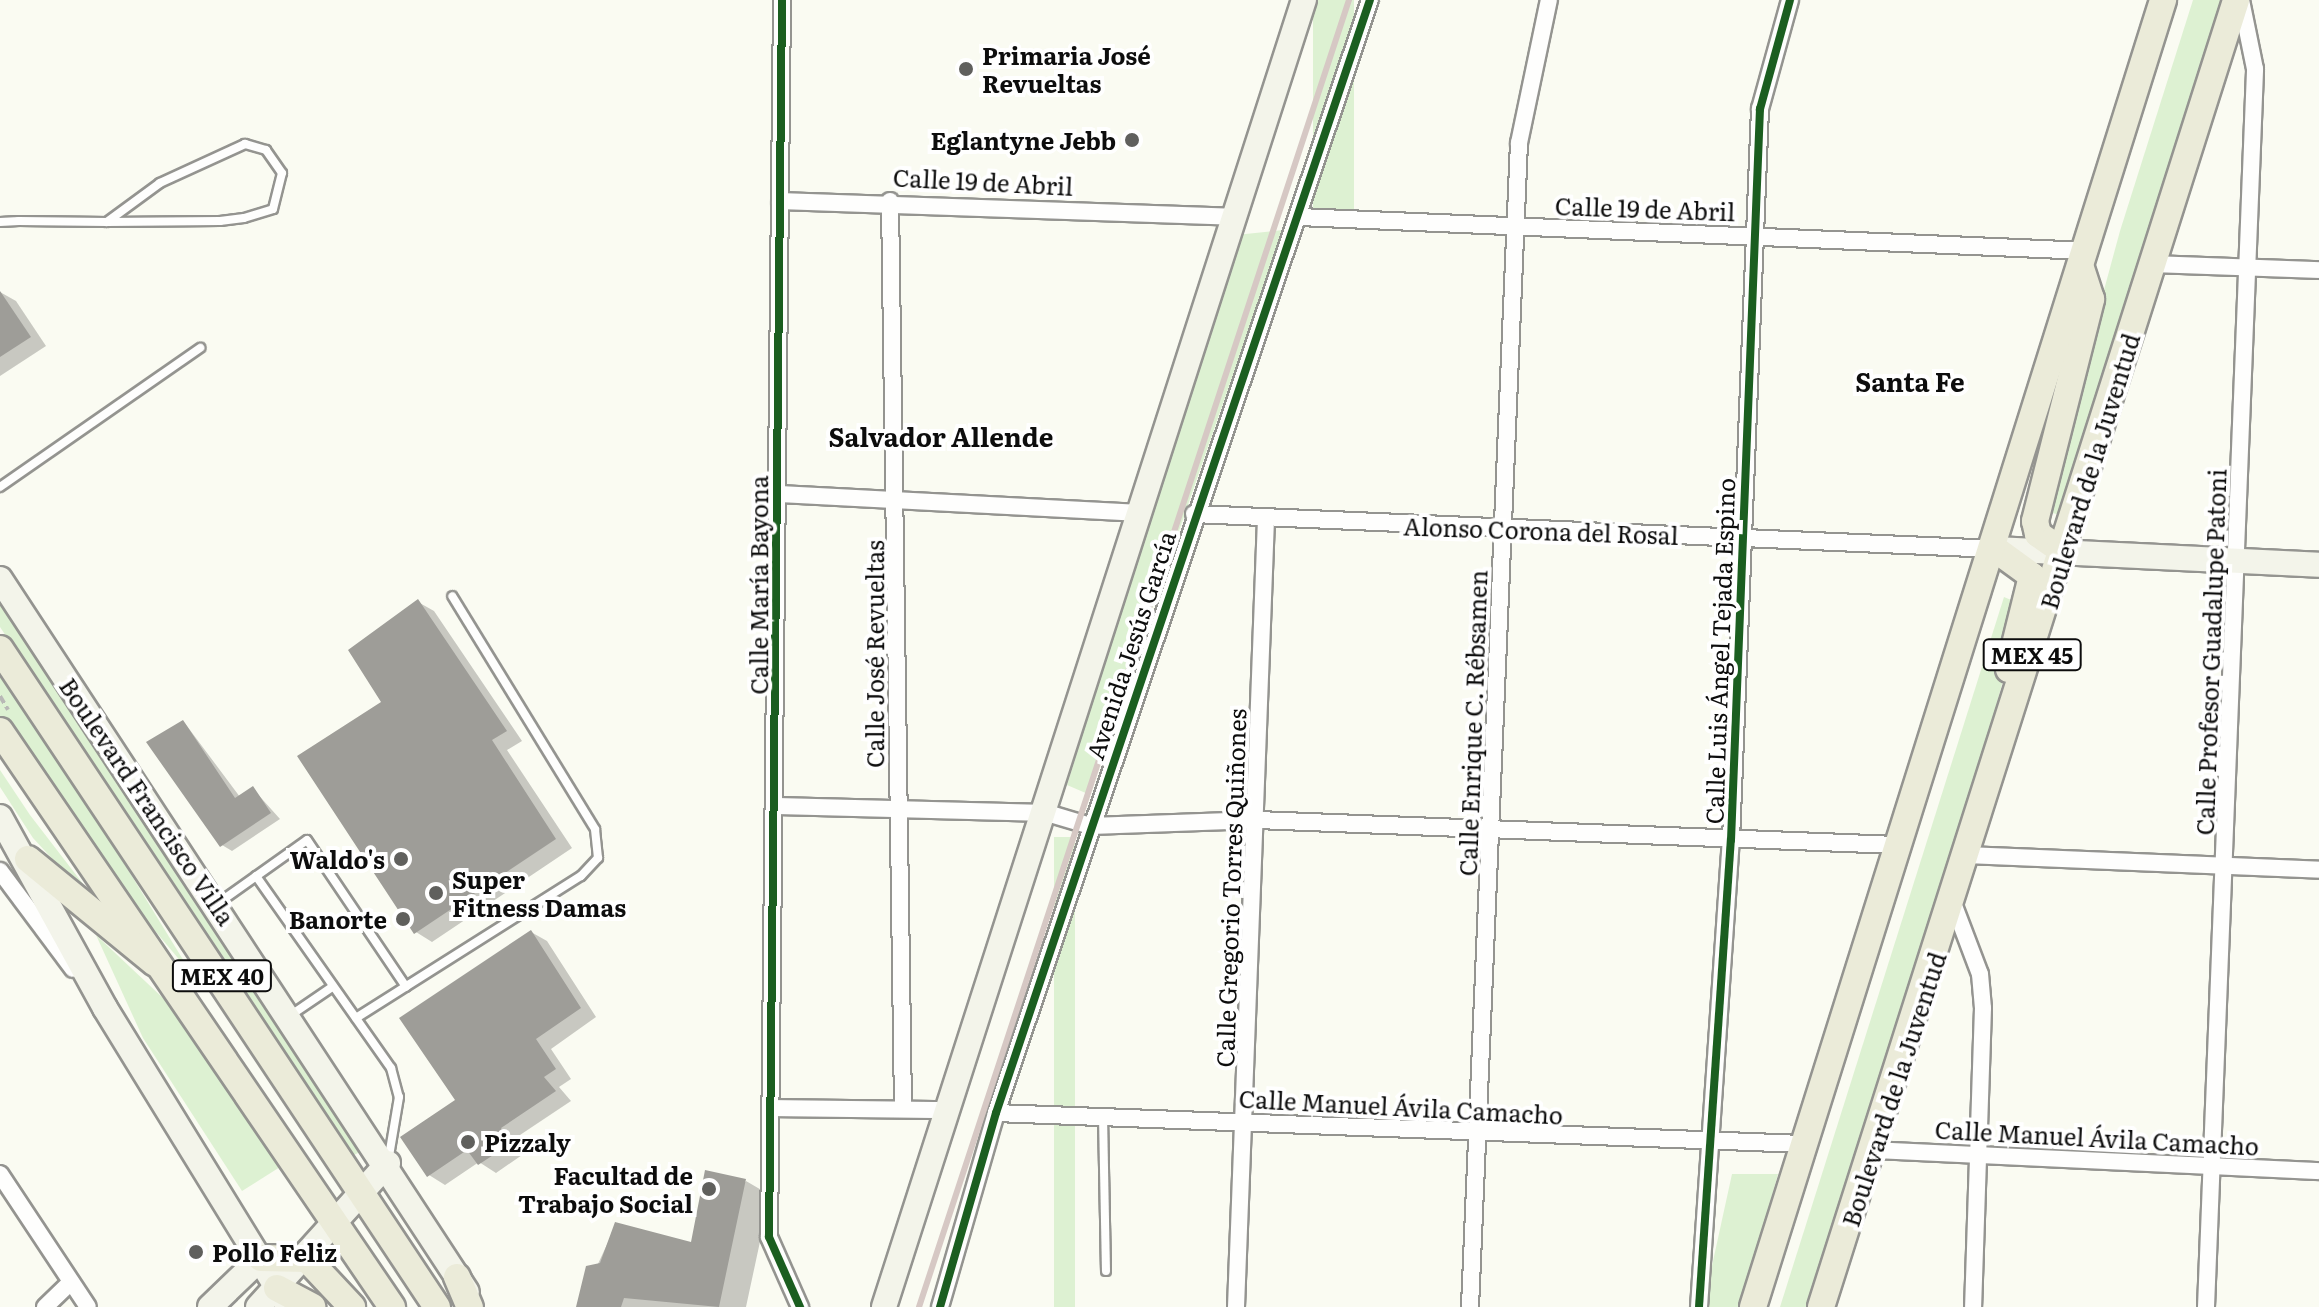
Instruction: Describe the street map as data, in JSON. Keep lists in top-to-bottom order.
{
  "streets": {
    "main road": [
      "Boulevard de la Juventud",
      "MEX 45",
      "Boulevard Francisco Villa",
      "MEX 40"
    ],
    "street": [
      "Calle 19 de Abril",
      "Alonso Corona del Rosal",
      "Calle María Bayona",
      "Avenida Jesús García",
      "Calle Luis Ángel Tejada Espino",
      "Calle Profesor Guadalupe Patoni",
      "Calle José Revueltas",
      "Calle Enrique C. Rébsamen",
      "Calle Gregorio Torres Quiñones",
      "Calle Manuel Ávila Camacho"
    ]
  },
  "crossings": [
    ["Calle 19 de Abril", "Calle María Bayona"],
    ["Calle 19 de Abril", "Avenida Jesús García"],
    ["Calle 19 de Abril", "Calle Luis Ángel Tejada Espino"],
    ["Calle 19 de Abril", "Calle José Revueltas"],
    ["Calle 19 de Abril", "MEX 45"],
    ["Calle 19 de Abril", "Calle Enrique C. Rébsamen"],
    ["Boulevard de la Juventud", "Alonso Corona del Rosal"],
    ["Boulevard de la Juventud", "Calle Profesor Guadalupe Patoni"],
    ["Boulevard de la Juventud", "Calle Manuel Ávila Camacho"],
    ["Alonso Corona del Rosal", "Avenida Jesús García"],
    ["Alonso Corona del Rosal", "Calle Luis Ángel Tejada Espino"],
    ["Alonso Corona del Rosal", "Calle Profesor Guadalupe Patoni"],
    ["Alonso Corona del Rosal", "MEX 45"],
    ["Alonso Corona del Rosal", "Calle Enrique C. Rébsamen"],
    ["Alonso Corona del Rosal", "Calle Gregorio Torres Quiñones"],
    ["Avenida Jesús García", "Calle Manuel Ávila Camacho"],
    ["Calle Luis Ángel Tejada Espino", "Calle Manuel Ávila Camacho"],
    ["Calle Profesor Guadalupe Patoni", "Calle Manuel Ávila Camacho"],
    ["MEX 45", "Calle Manuel Ávila Camacho"],
    ["Calle Enrique C. Rébsamen", "Calle Manuel Ávila Camacho"],
    ["Calle Gregorio Torres Quiñones", "Calle Manuel Ávila Camacho"]
  ],
  "districts": ["Santa Fe", "Salvador Allende"],
  "places": [
    "Primaria José Revueltas",
    "Eglantyne Jebb",
    "Waldo's",
    "Super Fitness Damas",
    "Banorte",
    "Pizzaly",
    "Facultad de Trabajo Social",
    "Pollo Feliz"
  ]
}
